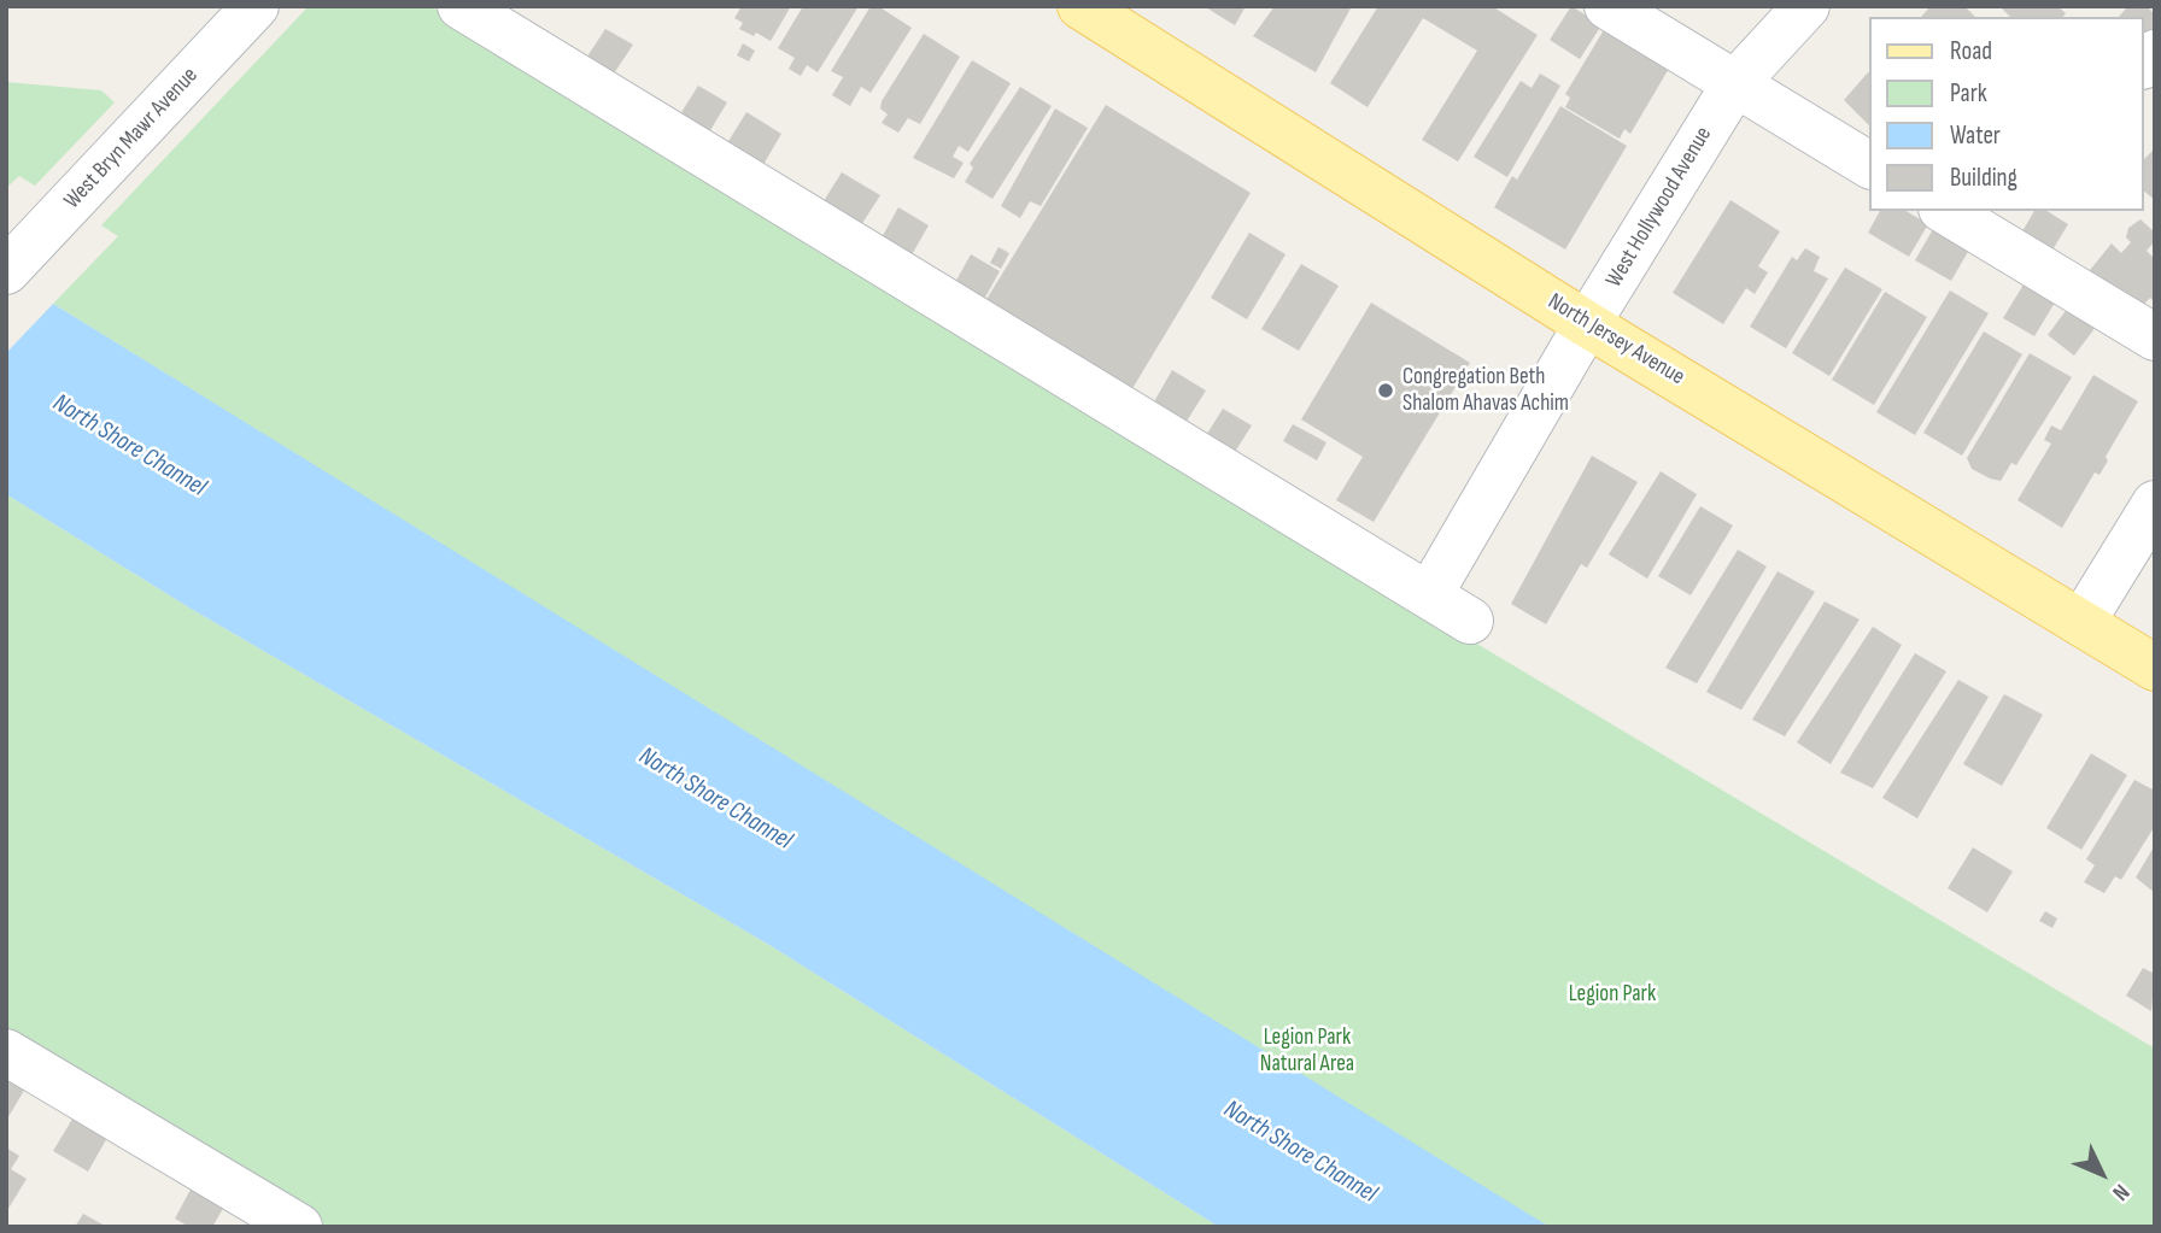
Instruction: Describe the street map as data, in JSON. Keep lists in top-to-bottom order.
{
  "streets": {
    "main road": ["North Jersey Avenue"],
    "street": ["West Bryn Mawr Avenue", "West Hollywood Avenue"]
  },
  "crossings": [
    ["West Hollywood Avenue", "North Jersey Avenue"]
  ],
  "water": ["North Shore Channel"],
  "parks": ["Legion Park", "Legion Park Natural Area"],
  "places": ["Congregation Beth Shalom Ahavas Achim"],
  "legend": [
    "Road",
    "Park",
    "Water",
    "Building"
  ],
  "north": "bottom right"
}
